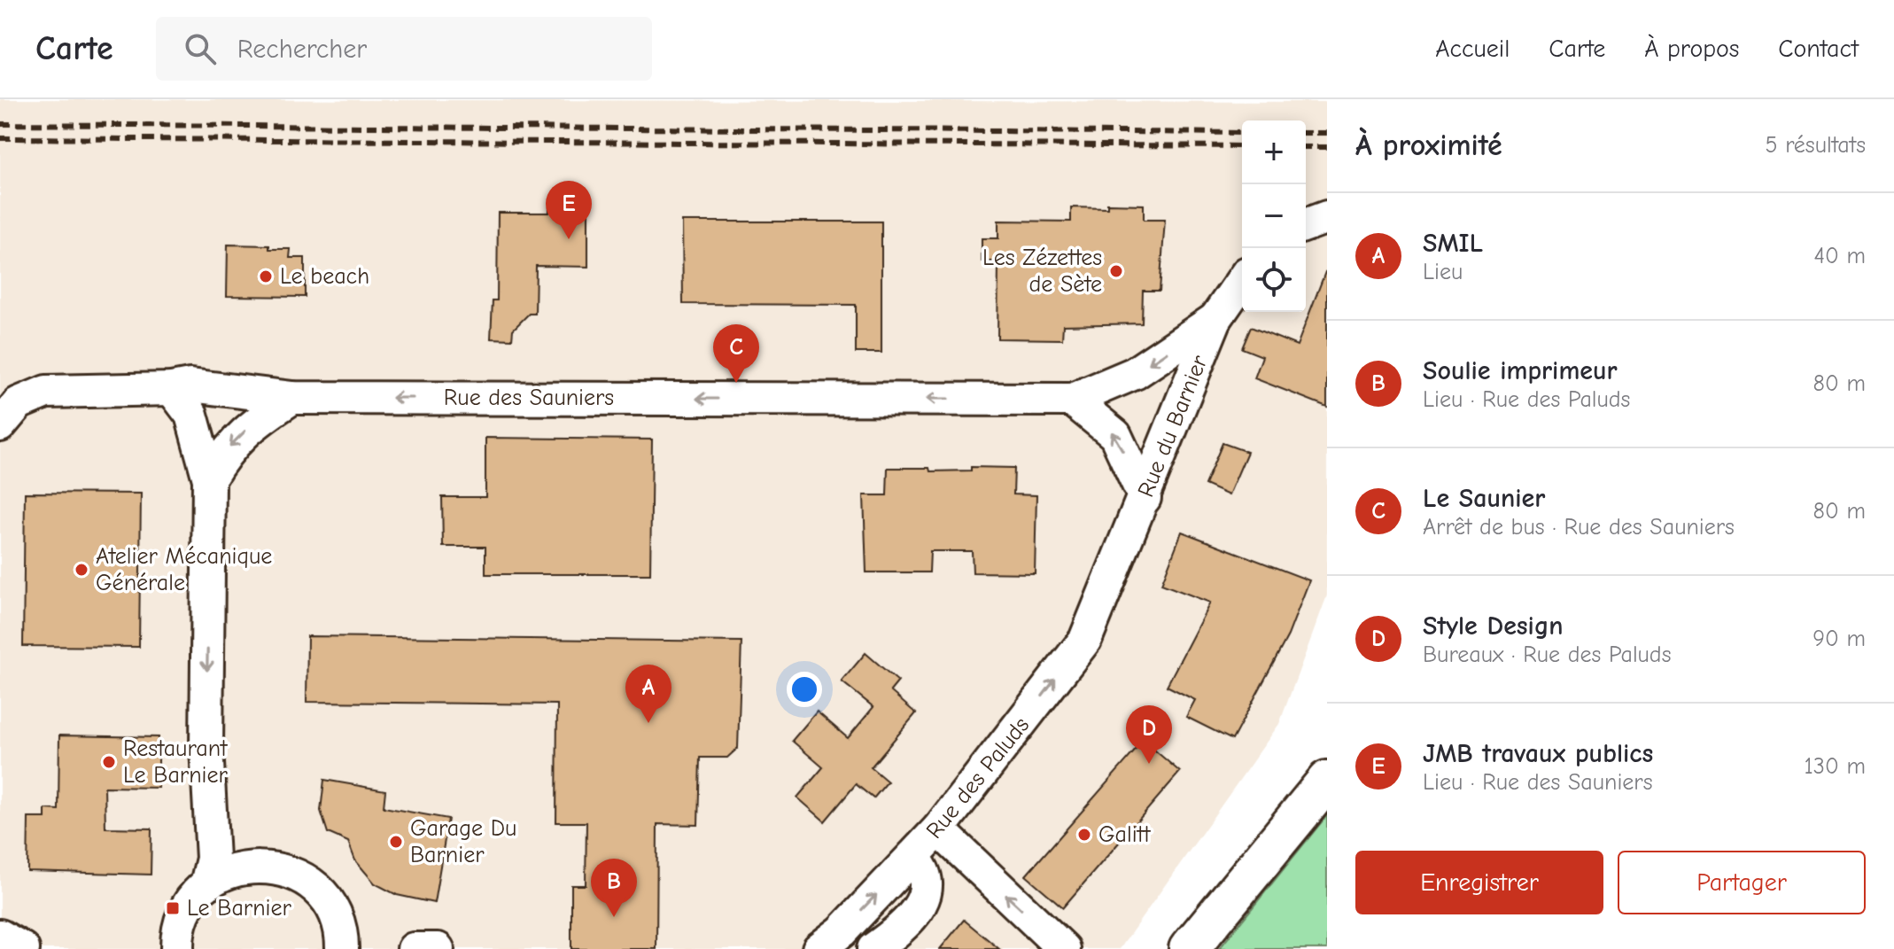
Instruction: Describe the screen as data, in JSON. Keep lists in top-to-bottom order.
{
  "streets": {
    "street": ["Rue des Sauniers", "Rue du Barnier", "Rue des Paluds"]
  },
  "crossings": [
    ["Rue des Sauniers", "Rue du Barnier"],
    ["Rue du Barnier", "Rue des Paluds"]
  ],
  "one_way": ["Rue des Sauniers", "Rue des Paluds"],
  "places": {
    "other": [
      "Les Zézettes de Sète",
      "Le beach",
      "Atelier Mécanique Générale",
      "Restaurant Le Barnier",
      "Galitt",
      "Garage Du Barnier"
    ],
    "transit": ["Le Barnier"]
  },
  "page": {
    "header": "Carte",
    "search": "Rechercher",
    "nav": [
      "Accueil",
      "Carte",
      "À propos",
      "Contact"
    ],
    "heading": ["À proximité", "5 résultats"],
    "map_buttons": ["+", "−"],
    "pins": [
      "E",
      "C",
      "A",
      "D",
      "B"
    ],
    "list": [
      {
        "mark": "A",
        "name": "SMIL",
        "note": "Lieu",
        "value": "40 m"
      },
      {
        "mark": "B",
        "name": "Soulie imprimeur",
        "note": "Lieu · Rue des Paluds",
        "value": "80 m"
      },
      {
        "mark": "C",
        "name": "Le Saunier",
        "note": "Arrêt de bus · Rue des Sauniers",
        "value": "80 m"
      },
      {
        "mark": "D",
        "name": "Style Design",
        "note": "Bureaux · Rue des Paluds",
        "value": "90 m"
      },
      {
        "mark": "E",
        "name": "JMB travaux publics",
        "note": "Lieu · Rue des Sauniers",
        "value": "130 m"
      }
    ],
    "buttons": ["Enregistrer", "Partager"]
  }
}
